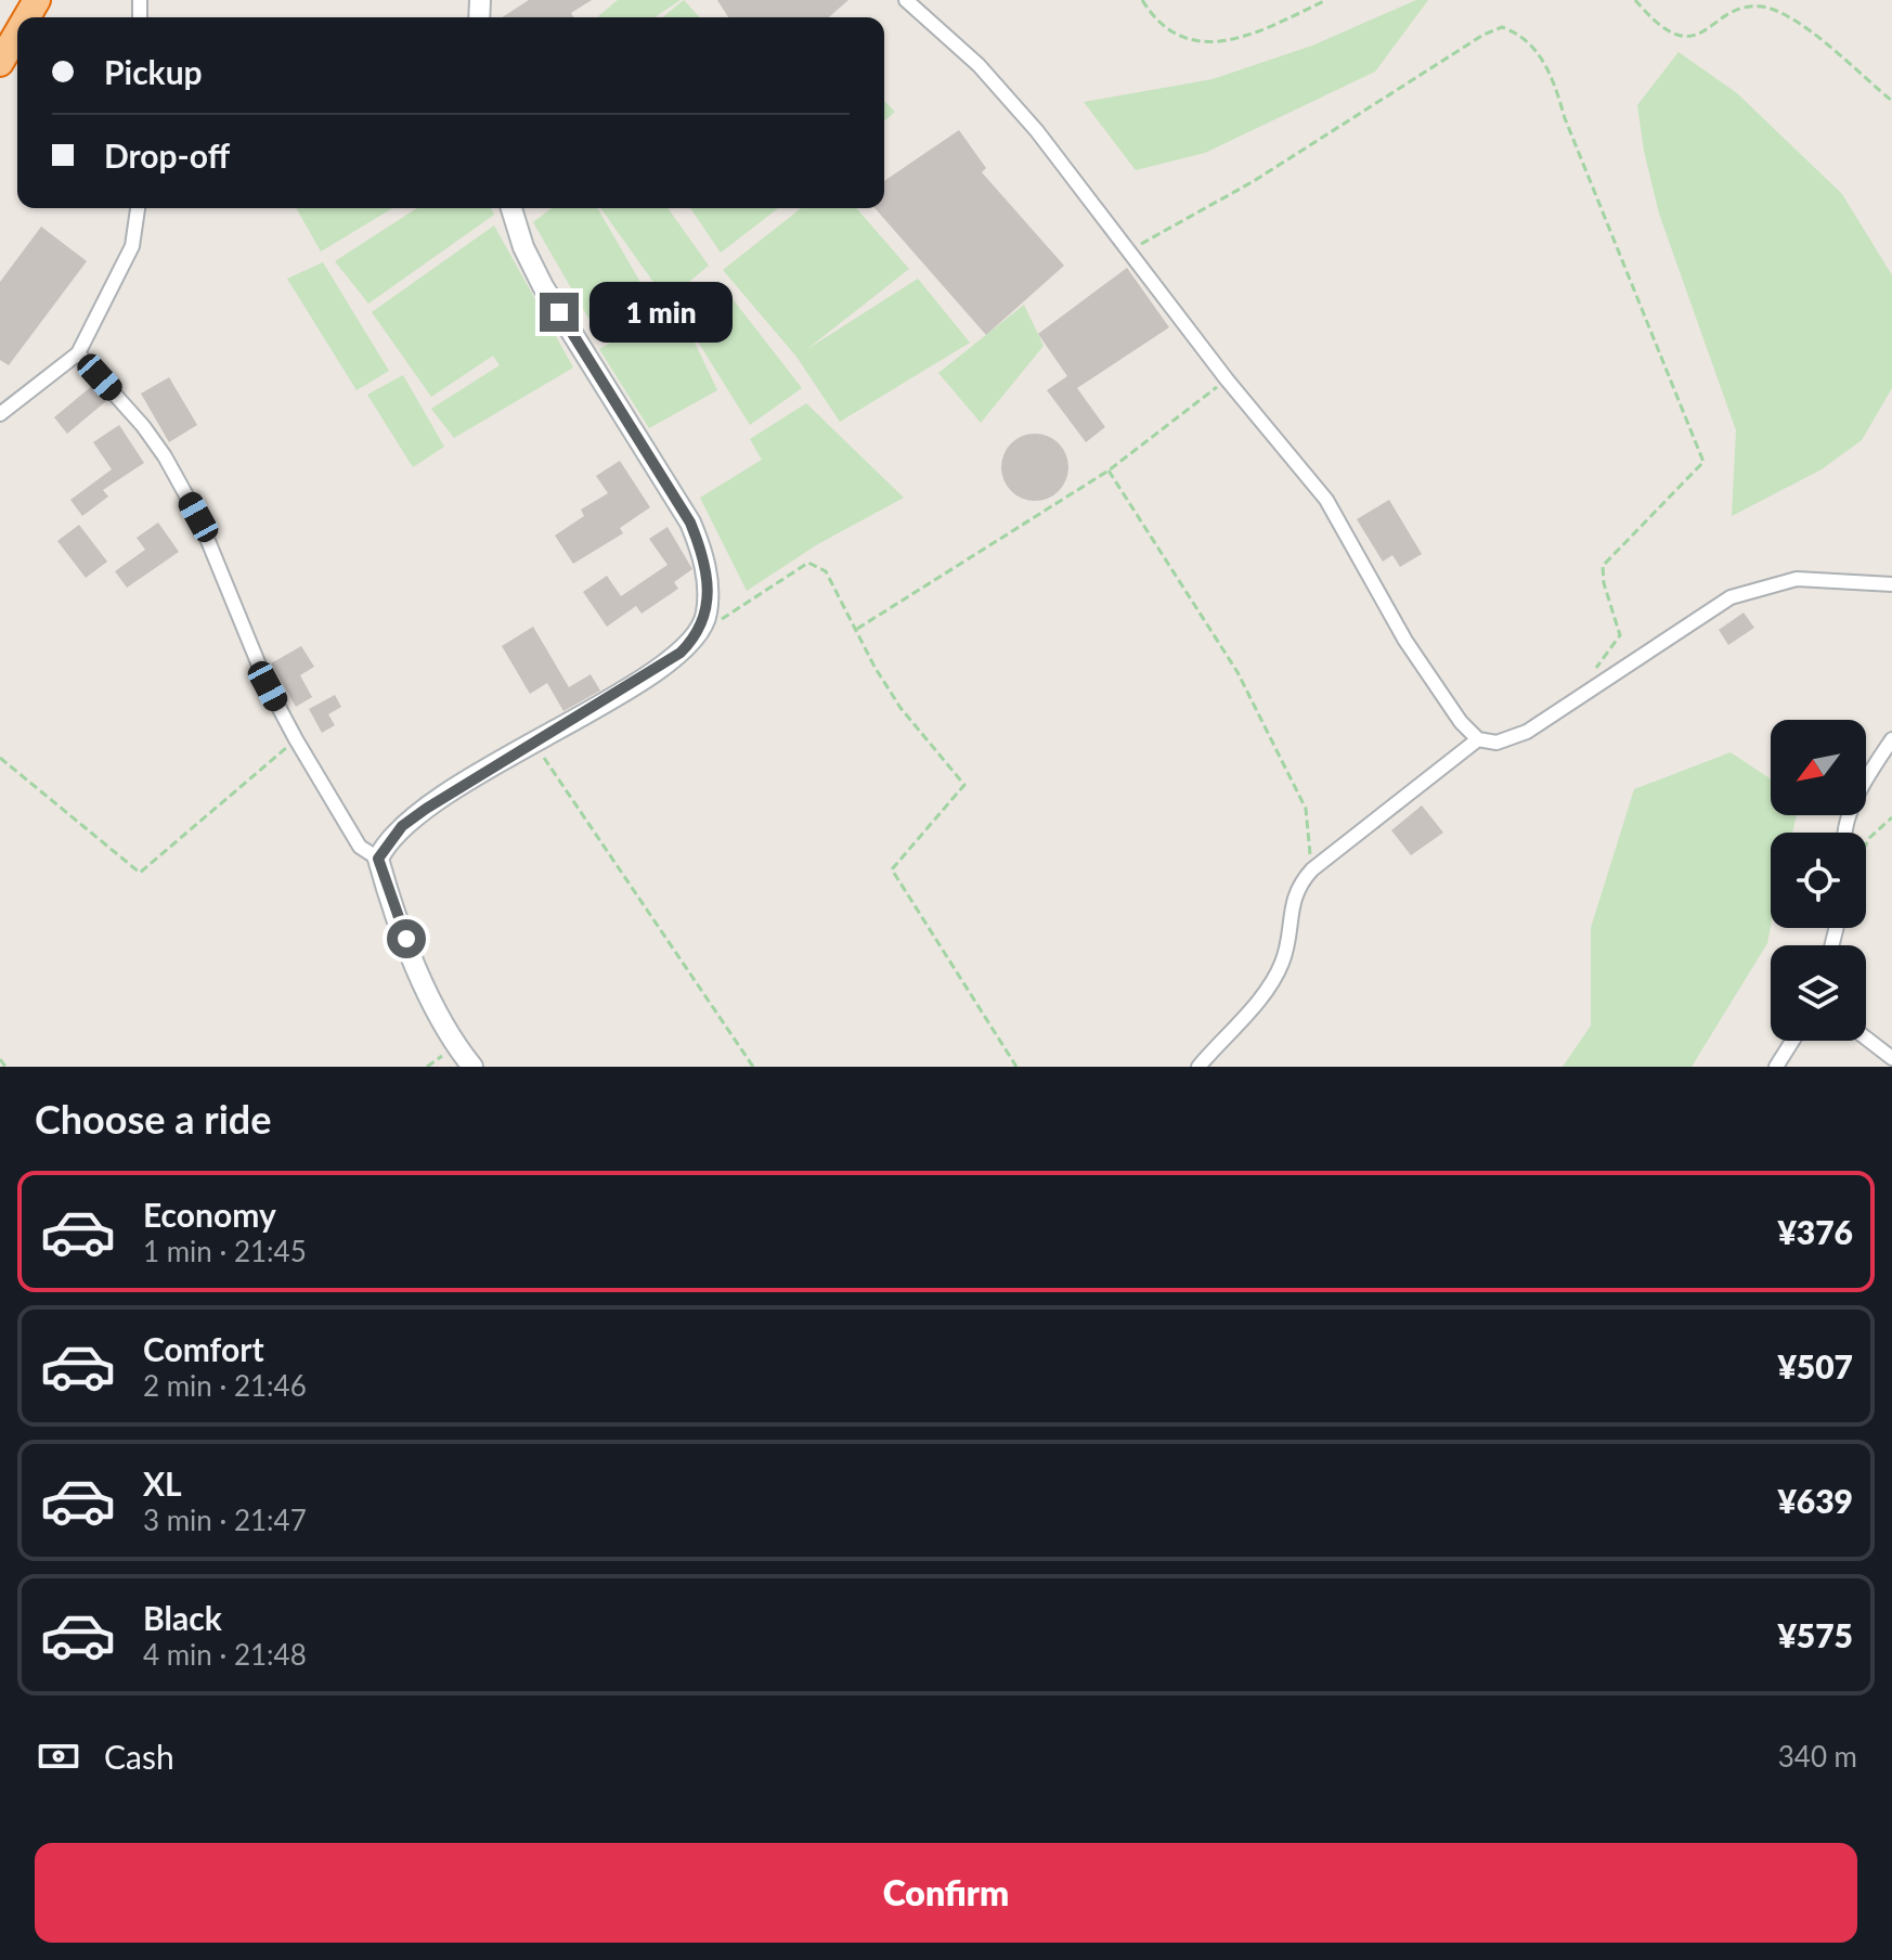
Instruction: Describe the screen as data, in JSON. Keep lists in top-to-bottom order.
{
  "north": "bottom left",
  "page": {
    "banner": ["Pickup", "Drop-off"],
    "bubble": "1 min",
    "heading": "Choose a ride",
    "list": [
      {
        "name": "Economy",
        "note": "1 min · 21:45",
        "value": "¥376"
      },
      {
        "name": "Comfort",
        "note": "2 min · 21:46",
        "value": "¥507"
      },
      {
        "name": "XL",
        "note": "3 min · 21:47",
        "value": "¥639"
      },
      {
        "name": "Black",
        "note": "4 min · 21:48",
        "value": "¥575"
      }
    ],
    "pay": ["Cash", "340 m"],
    "buttons": "Confirm"
  }
}
